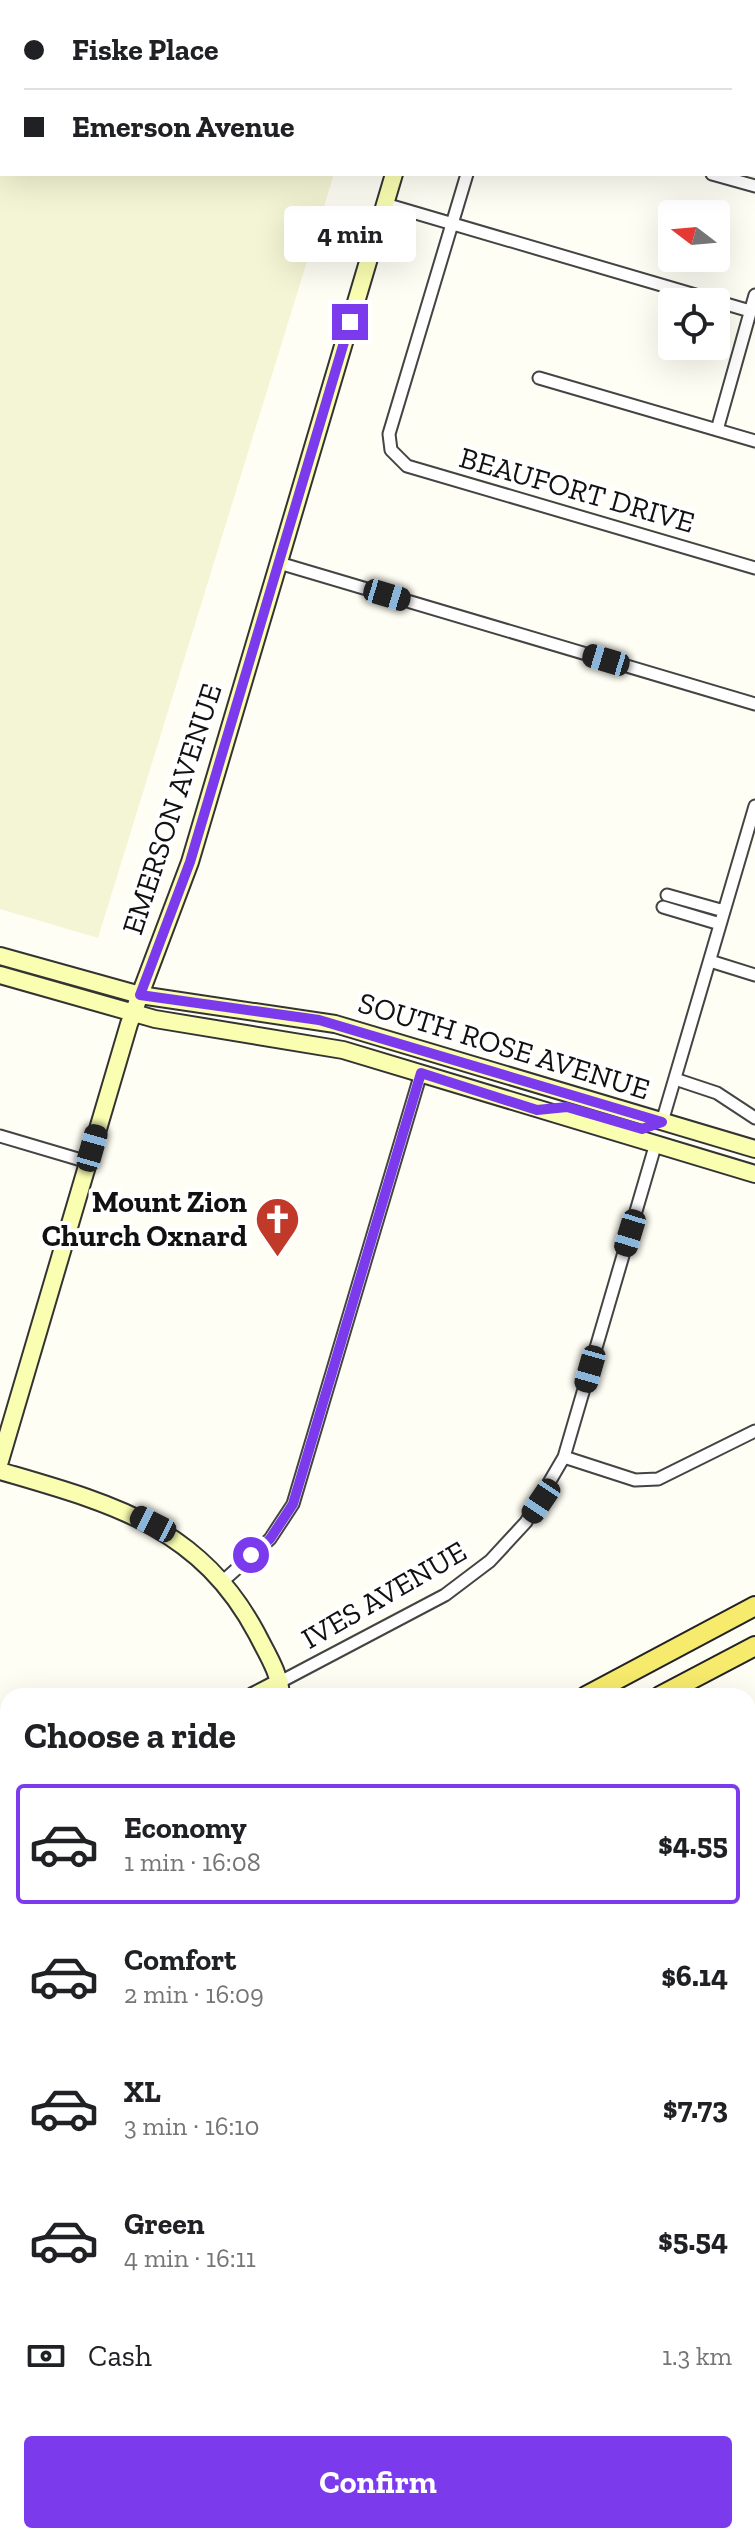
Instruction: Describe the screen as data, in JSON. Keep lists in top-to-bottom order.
{
  "streets": {
    "street": [
      "BEAUFORT DRIVE",
      "EMERSON AVENUE",
      "SOUTH ROSE AVENUE",
      "IVES AVENUE"
    ]
  },
  "crossings": [
    ["EMERSON AVENUE", "SOUTH ROSE AVENUE"],
    ["SOUTH ROSE AVENUE", "IVES AVENUE"]
  ],
  "places": {
    "church": ["Mount Zion Church Oxnard"]
  },
  "north": "left",
  "page": {
    "banner": ["Fiske Place", "Emerson Avenue"],
    "bubble": "4 min",
    "heading": "Choose a ride",
    "list": [
      {
        "name": "Economy",
        "note": "1 min · 16:08",
        "value": "$4.55"
      },
      {
        "name": "Comfort",
        "note": "2 min · 16:09",
        "value": "$6.14"
      },
      {
        "name": "XL",
        "note": "3 min · 16:10",
        "value": "$7.73"
      },
      {
        "name": "Green",
        "note": "4 min · 16:11",
        "value": "$5.54"
      }
    ],
    "pay": ["Cash", "1.3 km"],
    "buttons": "Confirm"
  }
}
